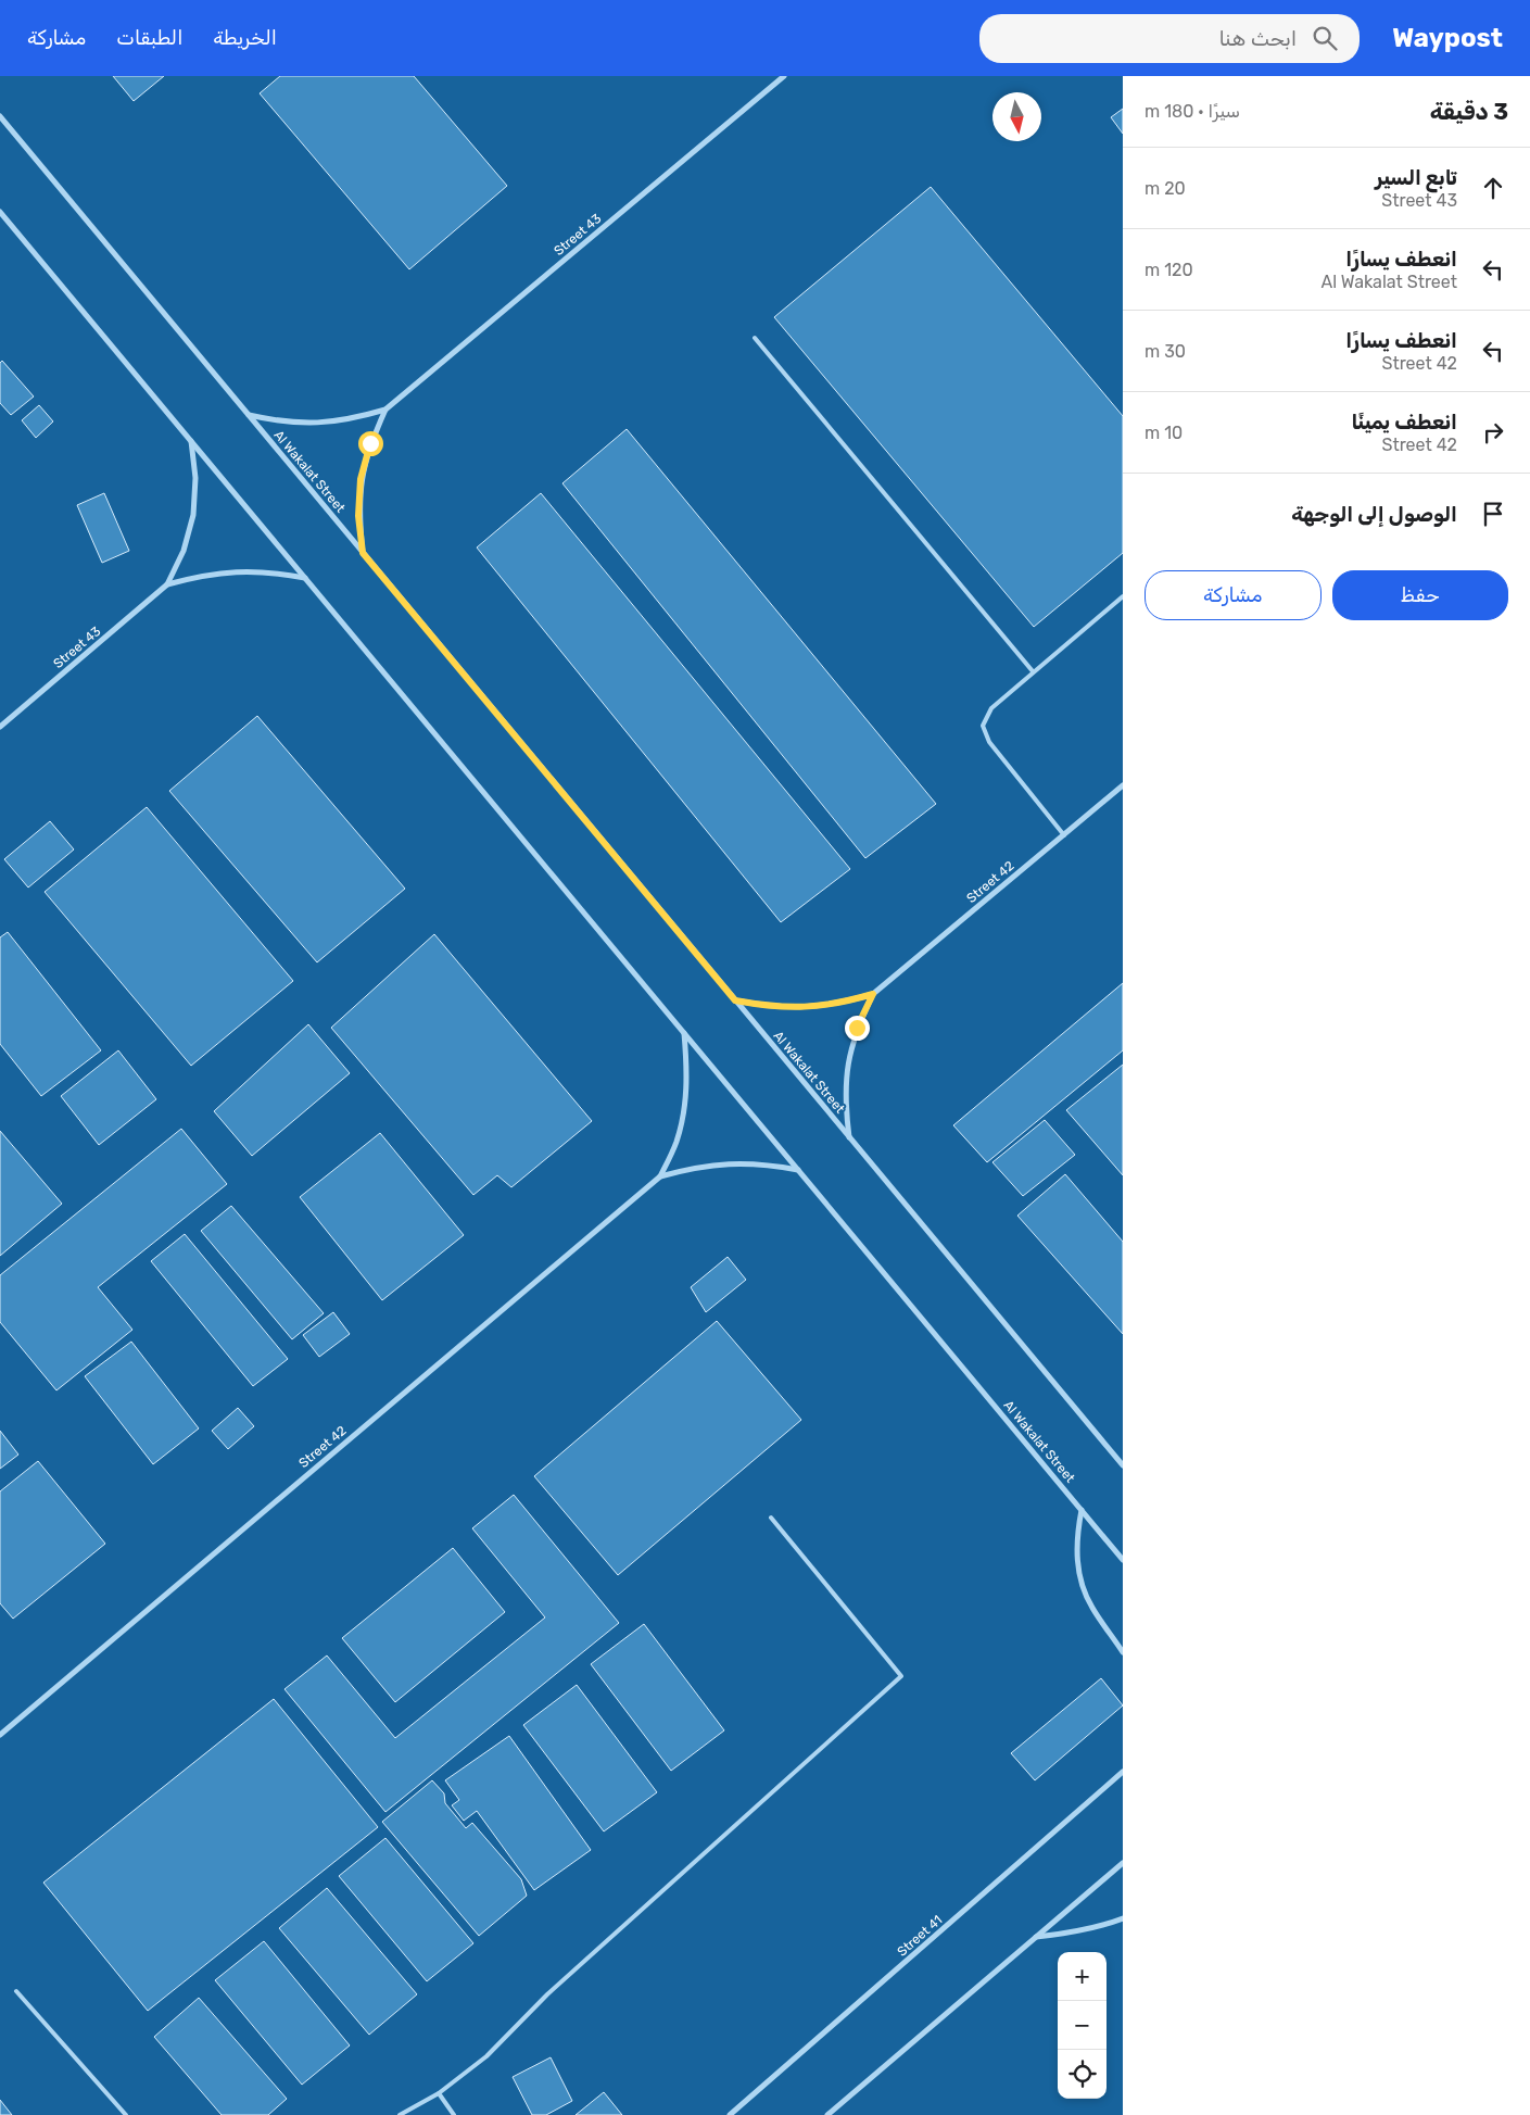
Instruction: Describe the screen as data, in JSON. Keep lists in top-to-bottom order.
{
  "streets": {
    "street": [
      "Street 43",
      "Al Wakalat Street",
      "Street 42",
      "Street 41"
    ]
  },
  "crossings": [
    ["Street 43", "Al Wakalat Street"],
    ["Al Wakalat Street", "Street 42"]
  ],
  "north": "bottom",
  "page": {
    "header": "Waypost",
    "search": "ابحث هنا",
    "nav": ["الخريطة", "الطبقات", "مشاركة"],
    "heading": ["3 دقيقة", "سيرًا · 180 m"],
    "list": [
      ["تابع السير", "Street 43", "20 m"],
      ["انعطف يسارًا", "Al Wakalat Street", "120 m"],
      ["انعطف يسارًا", "Street 42", "30 m"],
      ["انعطف يمينًا", "Street 42", "10 m"],
      "الوصول إلى الوجهة"
    ],
    "buttons": ["حفظ", "مشاركة"],
    "map_buttons": ["+", "−"]
  }
}
